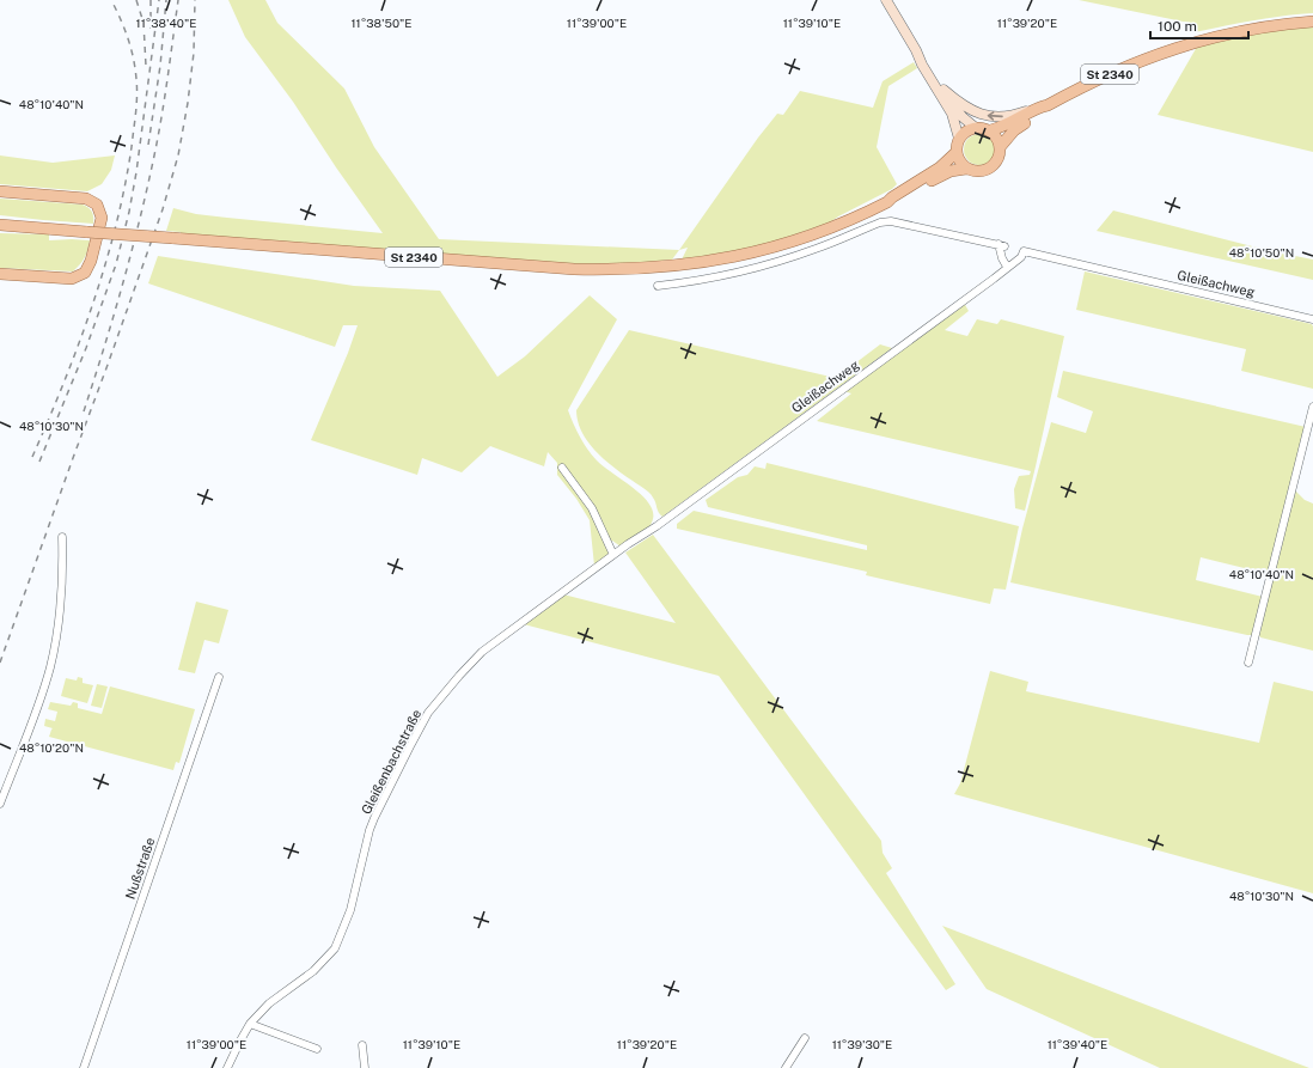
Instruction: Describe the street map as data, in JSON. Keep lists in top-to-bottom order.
{
  "streets": {
    "main road": ["St 2340"],
    "street": ["Gleißachweg", "Gleißenbachstraße", "Nußstraße"]
  },
  "crossings": [
    ["Gleißachweg", "Gleißenbachstraße"]
  ],
  "scale_bar": "100 m",
  "coordinates": [
    "11°39'20\"E",
    "11°38'40\"E",
    "11°38'50\"E",
    "11°39'00\"E",
    "11°39'10\"E",
    "48°10'40\"N",
    "48°10'50\"N",
    "48°10'30\"N",
    "48°10'20\"N",
    "11°39'30\"E",
    "11°39'40\"E"
  ]
}
